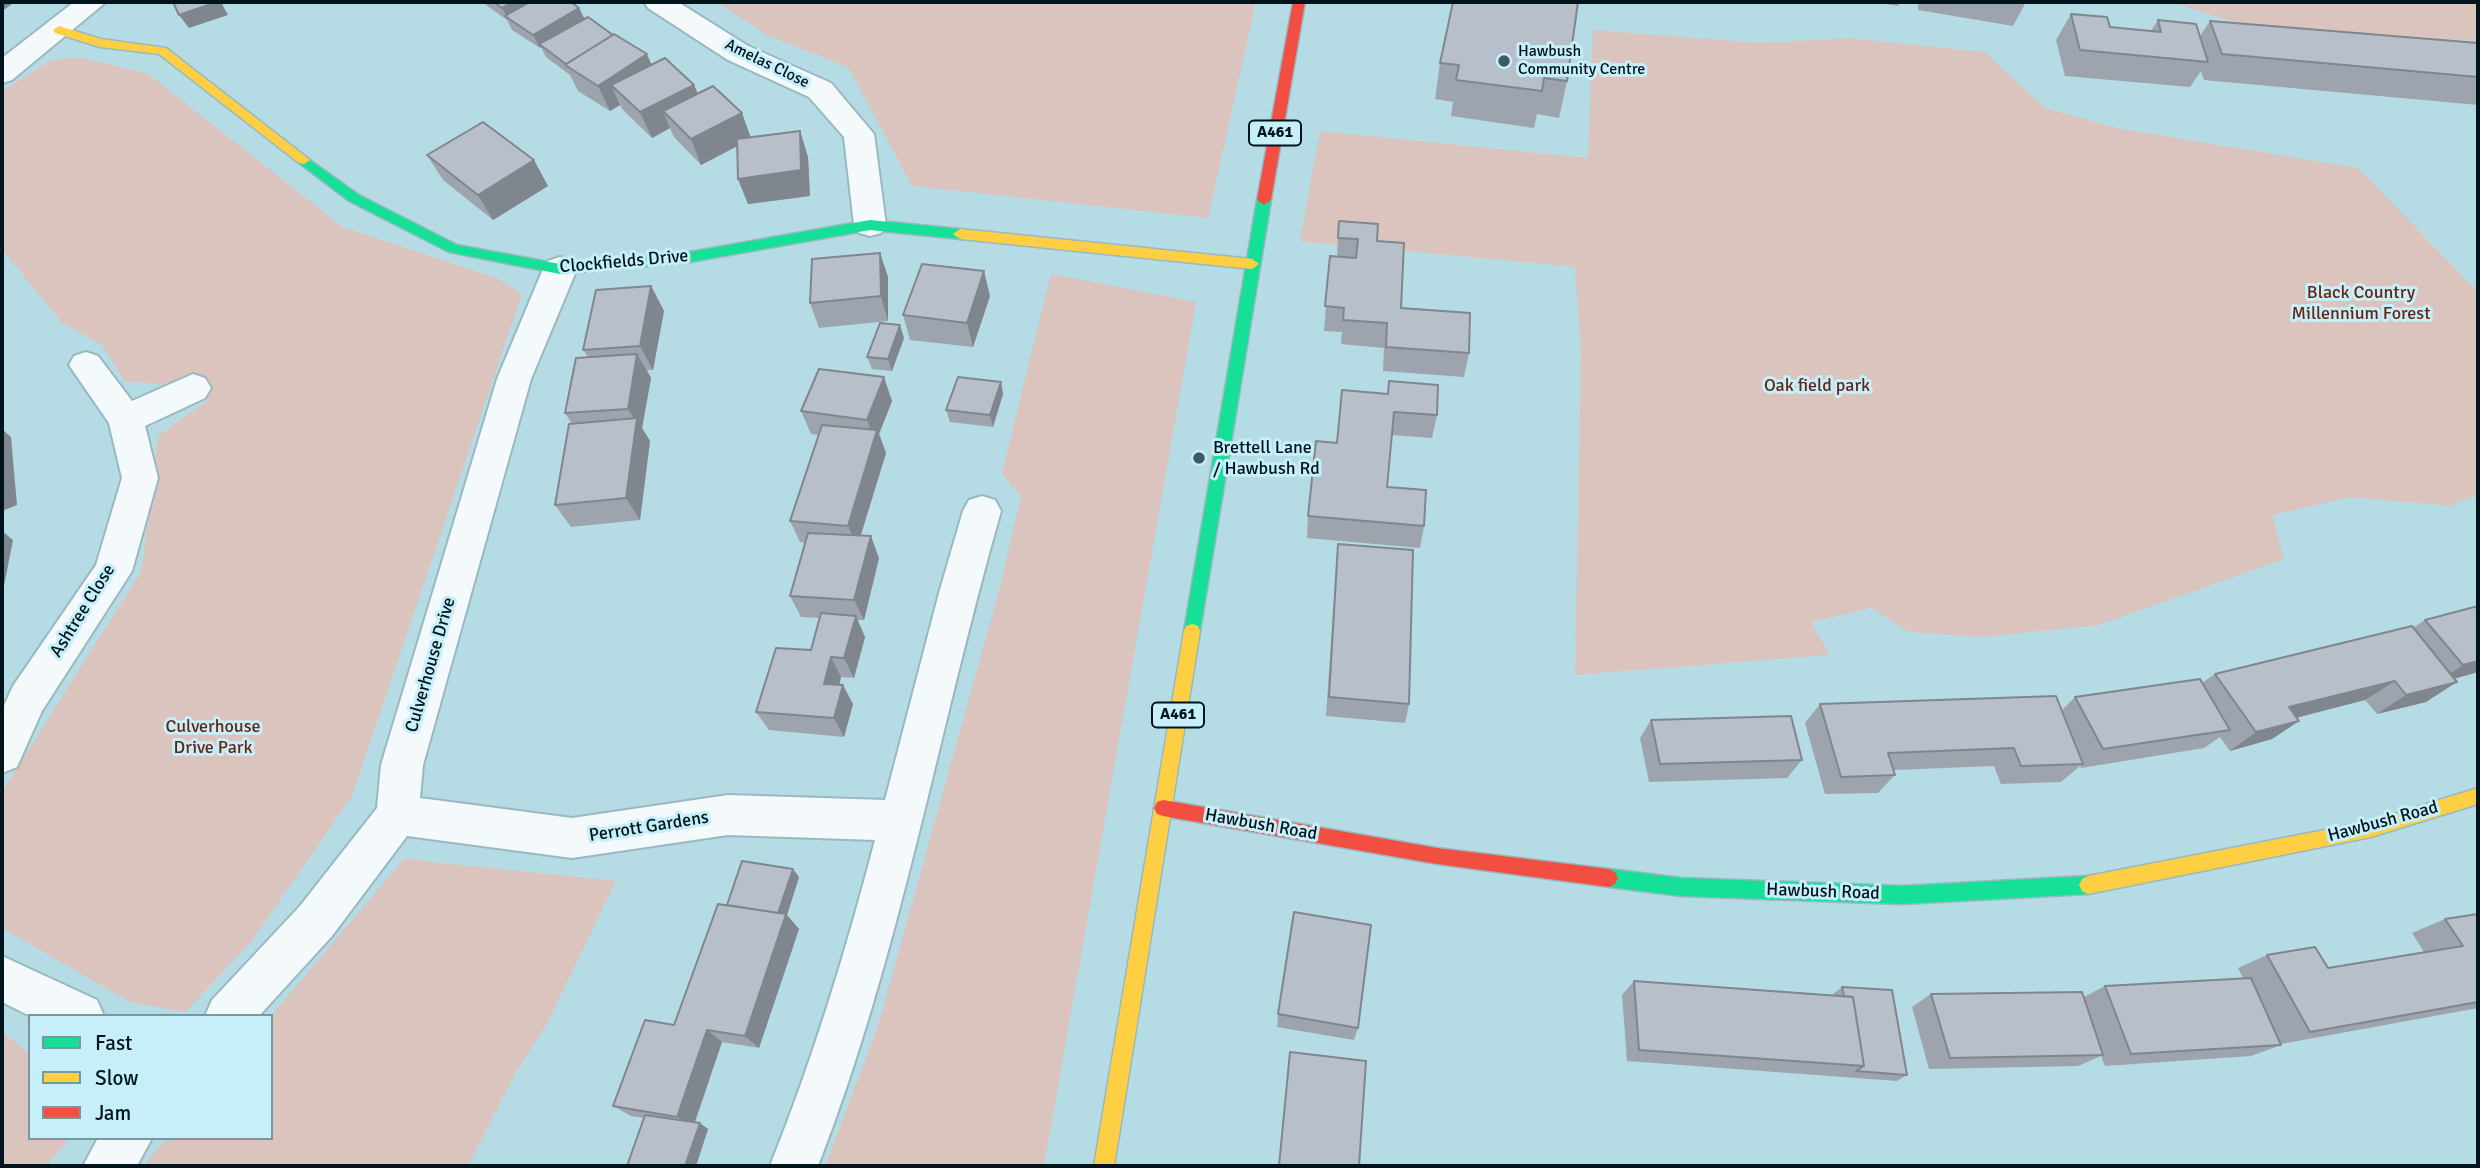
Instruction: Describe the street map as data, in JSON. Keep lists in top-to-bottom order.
{
  "streets": {
    "street": [
      "Amelas Close",
      "A461",
      "Clockfields Drive",
      "Ashtree Close",
      "Culverhouse Drive",
      "Hawbush Road",
      "Perrott Gardens"
    ]
  },
  "crossings": [
    ["Amelas Close", "Clockfields Drive"],
    ["A461", "Clockfields Drive"],
    ["A461", "Hawbush Road"],
    ["Clockfields Drive", "Culverhouse Drive"],
    ["Culverhouse Drive", "Perrott Gardens"]
  ],
  "parks": ["Black Country Millennium Forest", "Oak field park", "Culverhouse Drive Park"],
  "places": ["Hawbush Community Centre", "Brettell Lane / Hawbush Rd"],
  "legend": ["Fast", "Slow", "Jam"]
}
